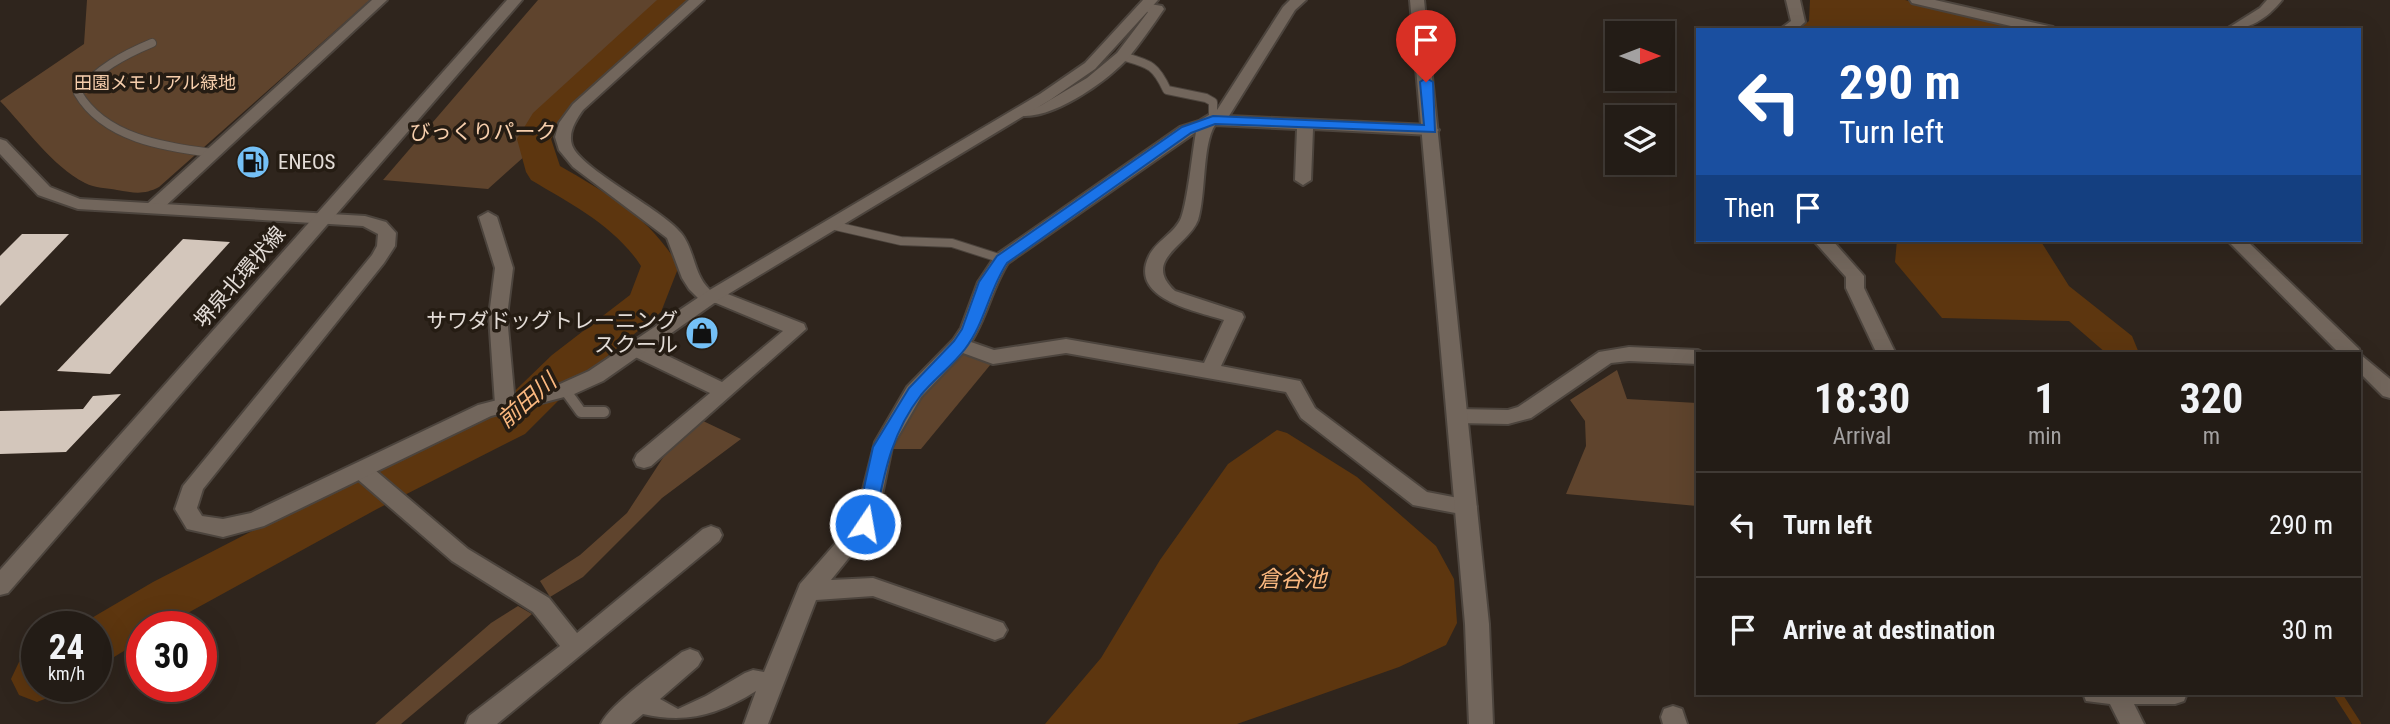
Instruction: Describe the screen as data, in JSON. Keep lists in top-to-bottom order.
{
  "streets": {
    "street": ["堺泉北環状線"]
  },
  "water": ["前田川", "倉谷池"],
  "parks": ["田園メモリアル緑地", "びっくりパーク"],
  "places": {
    "fuel station": ["ENEOS"],
    "shop": ["サワダドッグトレーニング スクール"]
  },
  "north": "right",
  "page": {
    "turn": ["290 m", "Turn left"],
    "then": "Then",
    "eta": [
      "18:30",
      "Arrival",
      "1",
      "min",
      "320",
      "m"
    ],
    "list": [
      {
        "name": "Turn left",
        "value": "290 m"
      },
      {
        "name": "Arrive at destination",
        "value": "30 m"
      }
    ],
    "speed": "24 km/h",
    "limit": "30"
  }
}
